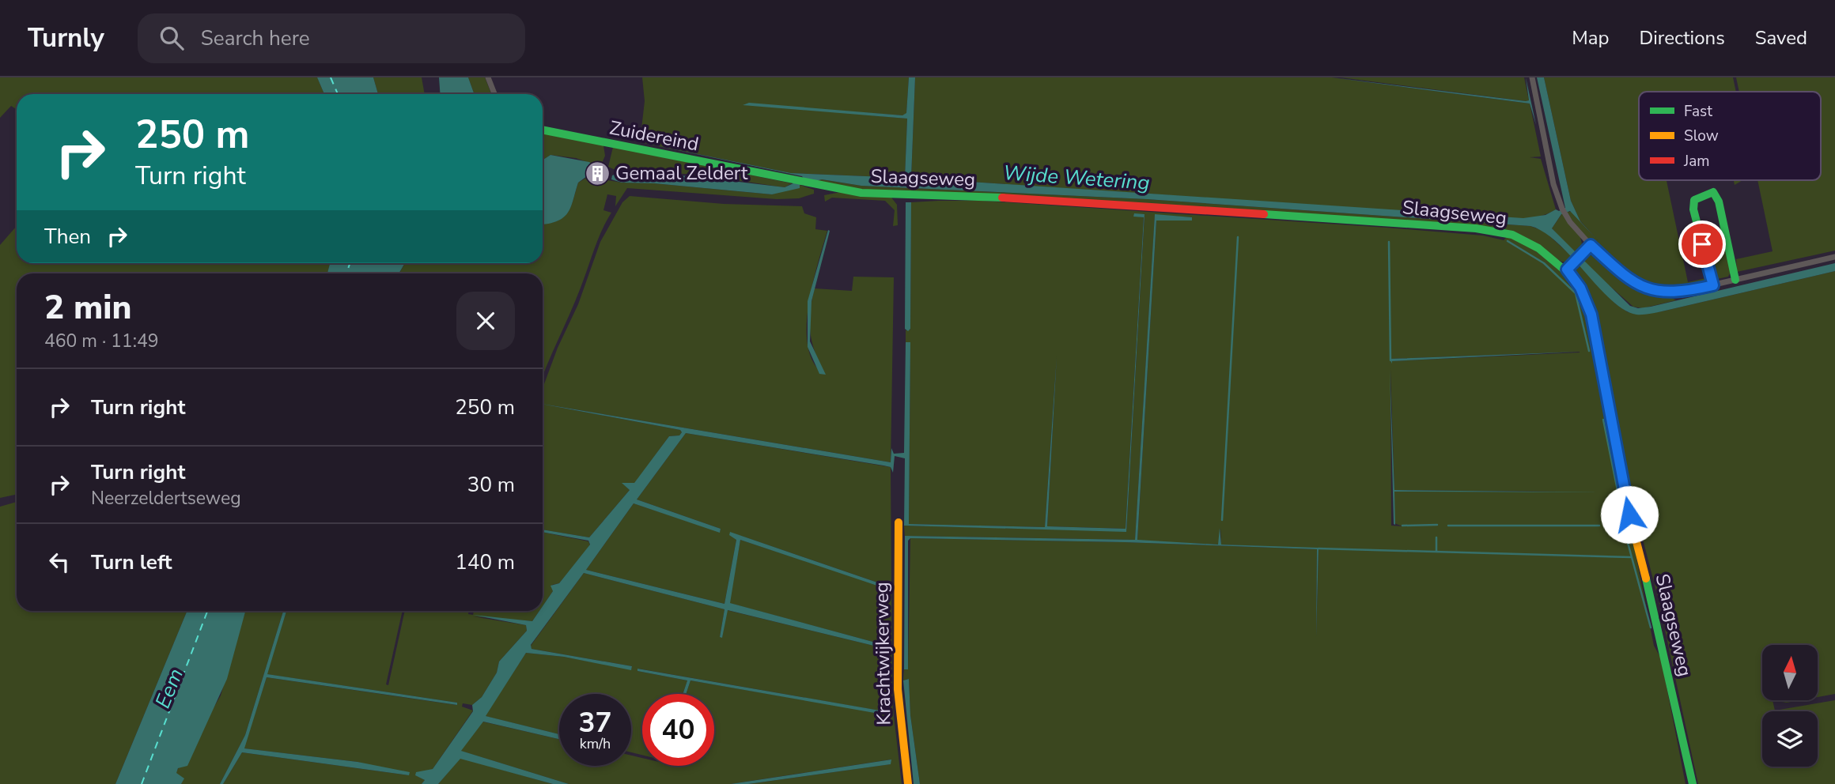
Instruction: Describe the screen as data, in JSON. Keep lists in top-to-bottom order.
{
  "streets": {
    "street": ["Zuidereind", "Slaagseweg", "Krachtwijkerweg"]
  },
  "crossings": [
    ["Zuidereind", "Slaagseweg"]
  ],
  "water": ["Wijde Wetering", "Eem"],
  "places": {
    "building": ["Gemaal Zeldert"]
  },
  "legend": ["Fast", "Slow", "Jam"],
  "north": "top",
  "page": {
    "header": "Turnly",
    "search": "Search here",
    "nav": ["Map", "Directions", "Saved"],
    "turn": ["250 m", "Turn right"],
    "then": "Then",
    "heading": ["2 min", "460 m · 11:49"],
    "list": [
      {
        "name": "Turn right",
        "value": "250 m"
      },
      {
        "name": "Turn right",
        "note": "Neerzeldertseweg",
        "value": "30 m"
      },
      {
        "name": "Turn left",
        "value": "140 m"
      }
    ],
    "speed": "37 km/h",
    "limit": "40"
  }
}
